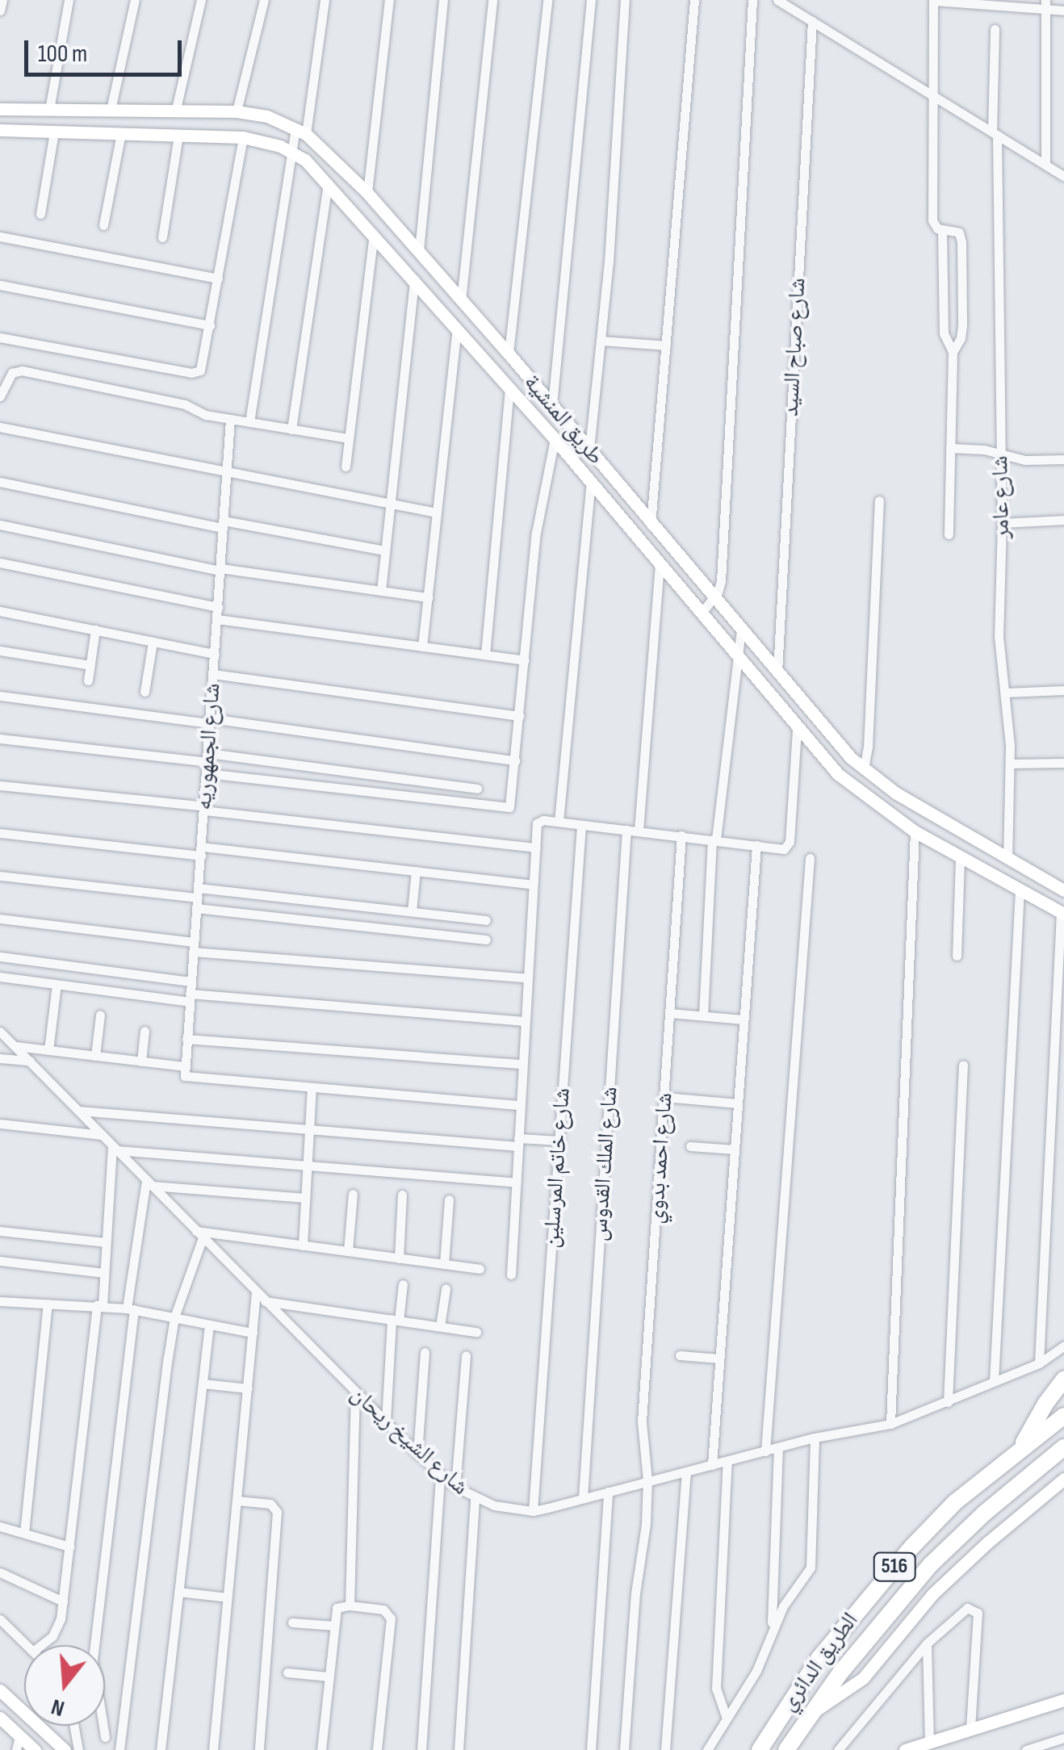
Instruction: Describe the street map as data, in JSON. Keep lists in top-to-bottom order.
{
  "streets": {
    "highway": ["516", "الطريق الدائري"],
    "street": [
      "شارع صباح السيد",
      "طريق المنشية",
      "شارع عامر",
      "شارع الجمهوريه",
      "شارع احمد بدوي",
      "شارع الملك القدوس",
      "شارع خاتم المرسلين",
      "شارع الشيخ ريحان"
    ]
  },
  "crossings": [
    ["شارع صباح السيد", "طريق المنشية"],
    ["طريق المنشية", "شارع عامر"],
    ["شارع احمد بدوي", "شارع الشيخ ريحان"],
    ["شارع الملك القدوس", "شارع الشيخ ريحان"],
    ["شارع خاتم المرسلين", "شارع الشيخ ريحان"]
  ],
  "scale_bar": "100 m",
  "north": "bottom"
}
